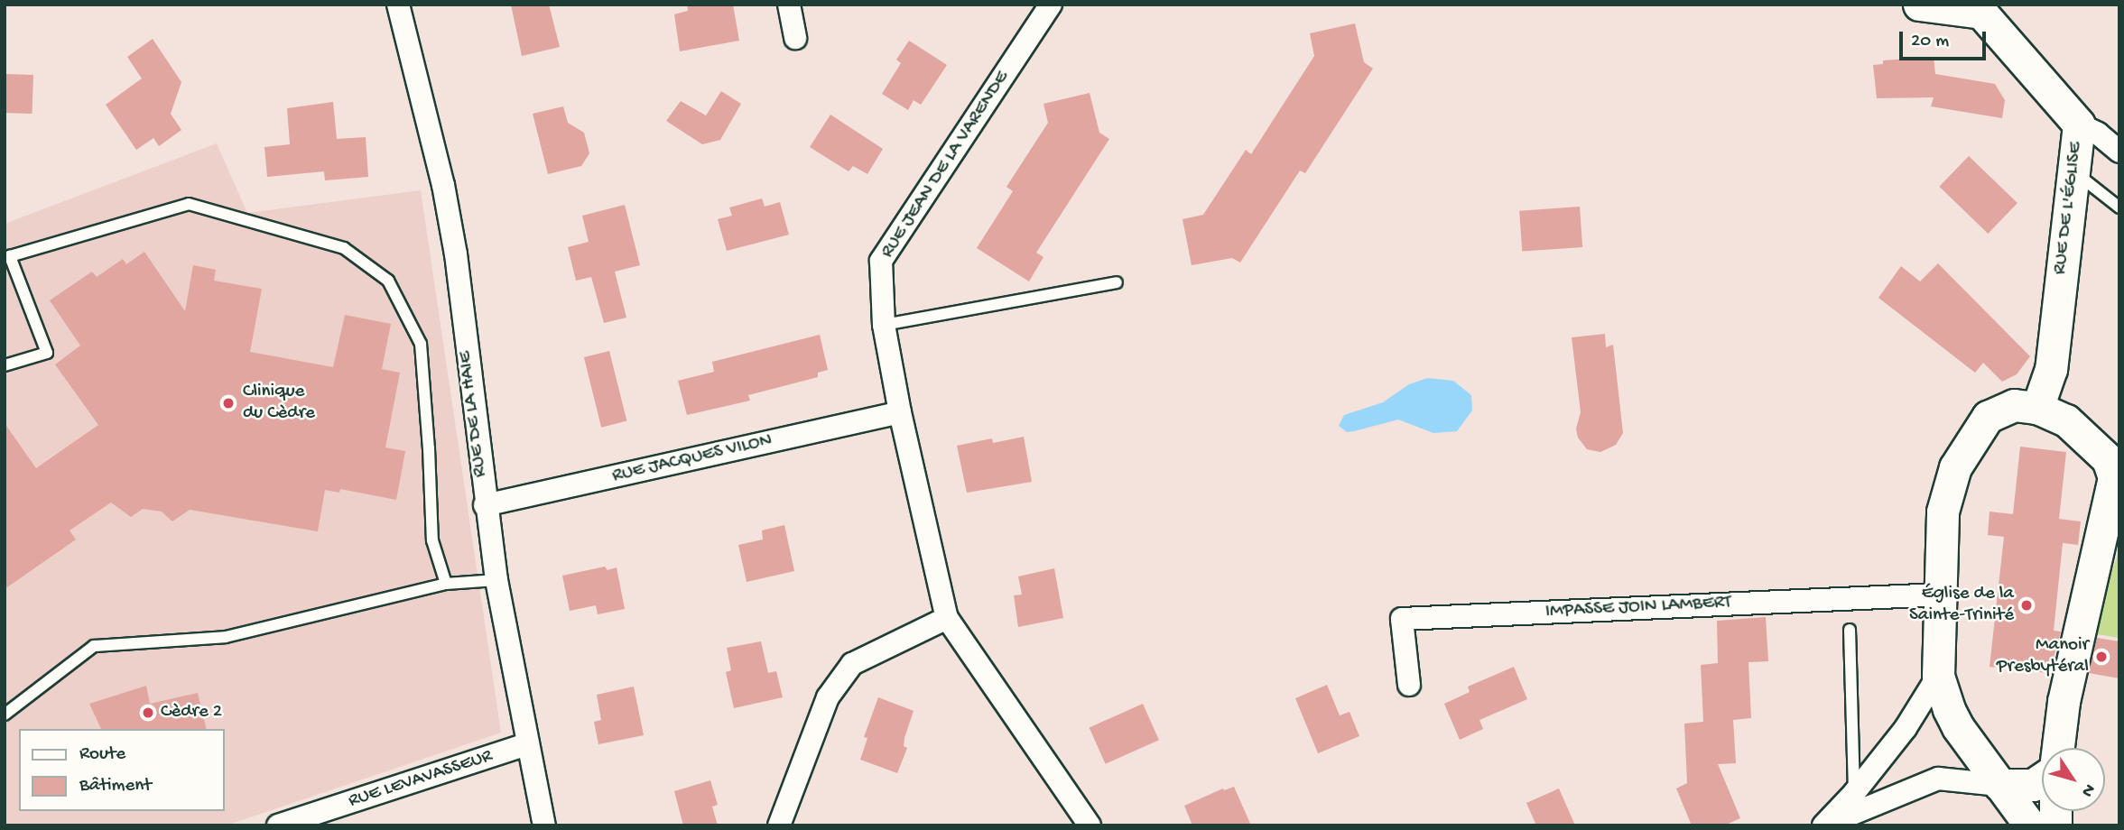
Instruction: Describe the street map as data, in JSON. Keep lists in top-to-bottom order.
{
  "streets": {
    "street": [
      "RUE JEAN DE LA VARENDE",
      "RUE DE L'ÉGLISE",
      "RUE DE LA HAIE",
      "RUE JACQUES VILON",
      "IMPASSE JOIN LAMBERT",
      "RUE LEVAVASSEUR"
    ]
  },
  "crossings": [
    ["RUE JEAN DE LA VARENDE", "RUE JACQUES VILON"],
    ["RUE DE LA HAIE", "RUE JACQUES VILON"],
    ["RUE DE LA HAIE", "RUE LEVAVASSEUR"]
  ],
  "places": [
    "Clinique du Cèdre",
    "Église de la Sainte-Trinité",
    "Manoir Presbytéral",
    "Cèdre 2"
  ],
  "legend": ["Route", "Bâtiment"],
  "scale_bar": "20 m",
  "north": "bottom right"
}
